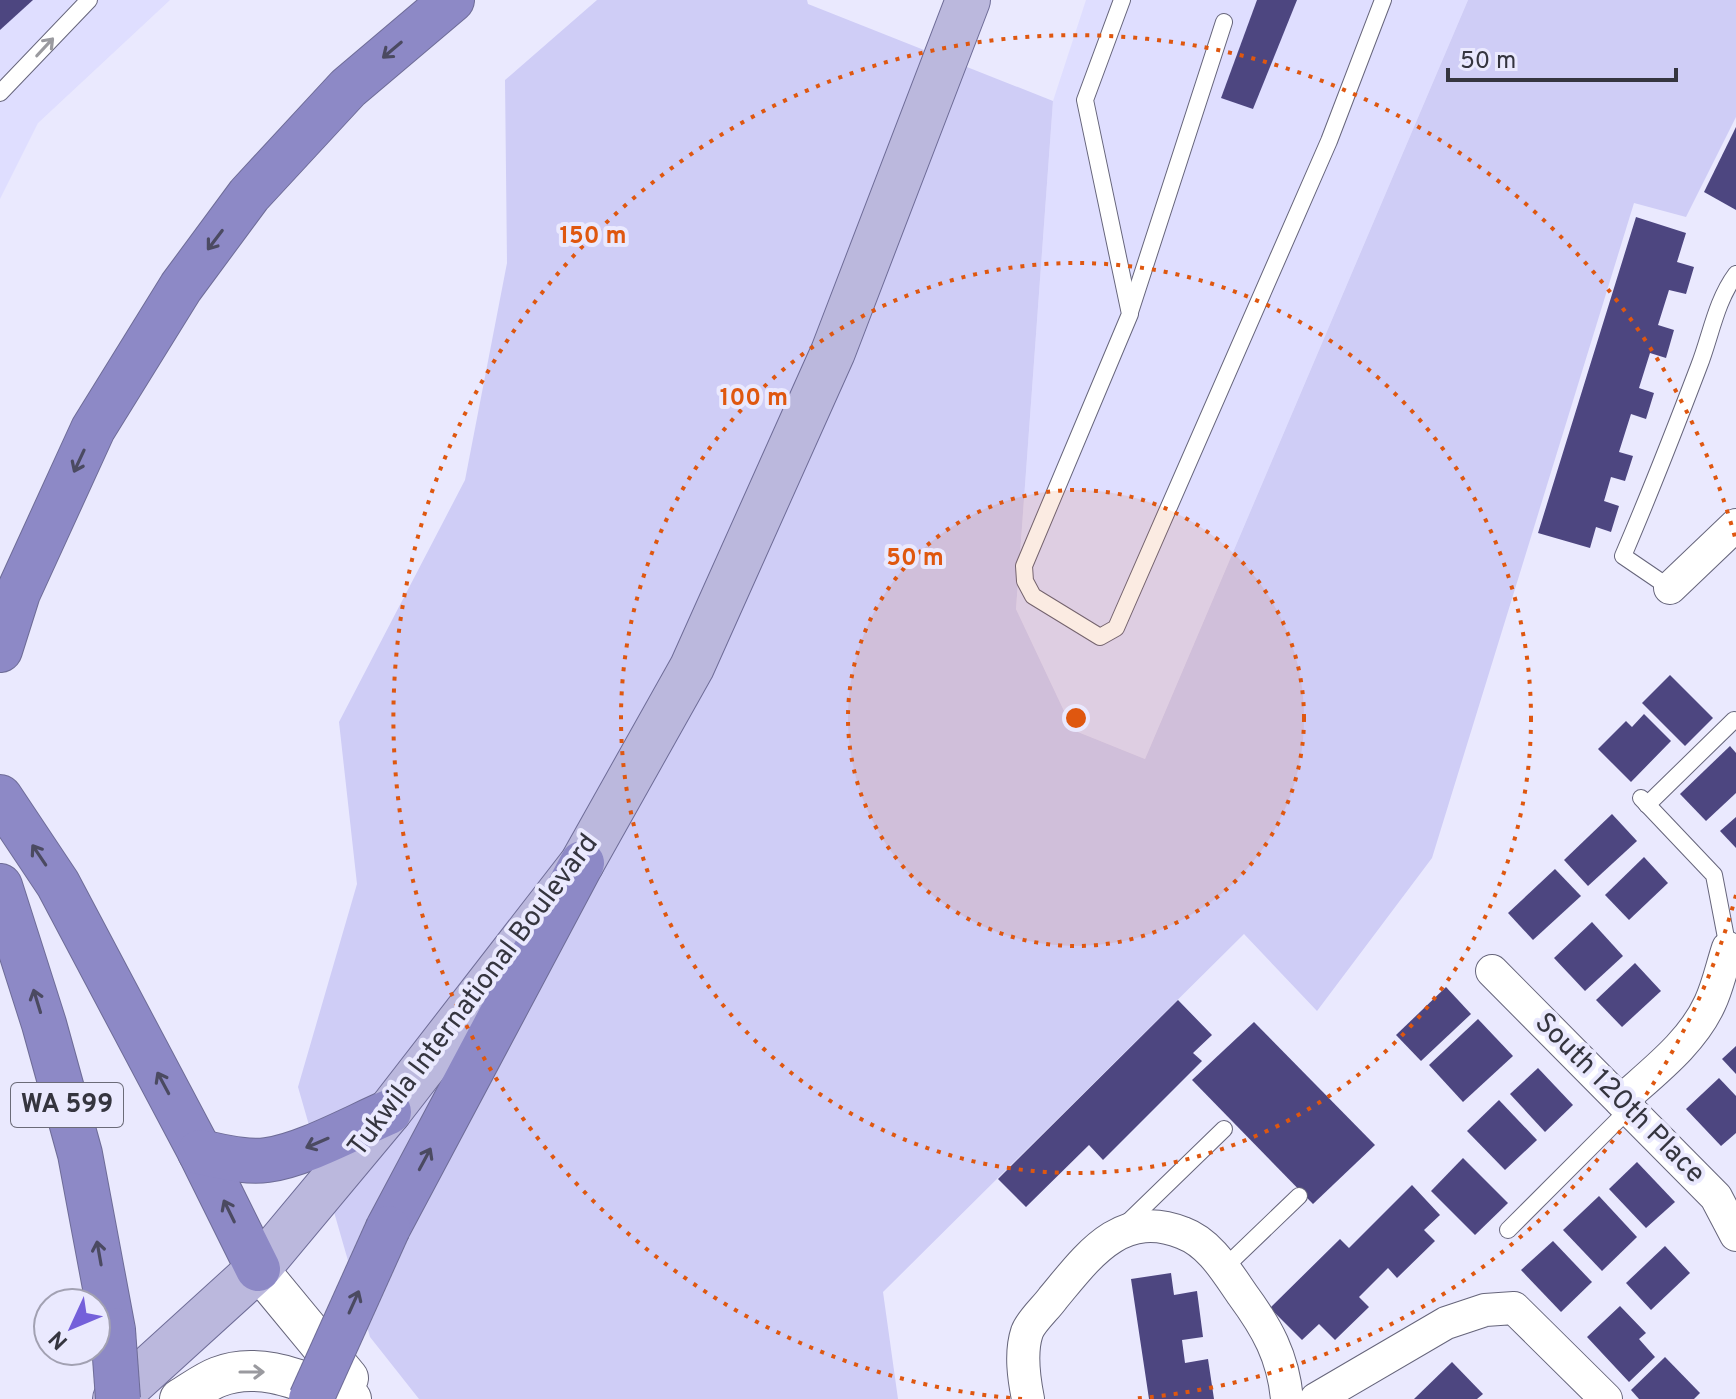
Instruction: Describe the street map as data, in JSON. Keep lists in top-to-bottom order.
{
  "streets": {
    "highway": ["WA 599"],
    "main road": ["Tukwila International Boulevard"],
    "street": ["South 120th Place"]
  },
  "crossings": [
    ["Tukwila International Boulevard", "WA 599"]
  ],
  "scale_bar": "50 m",
  "north": "bottom left",
  "rings": ["150 m", "100 m", "50 m"]
}
